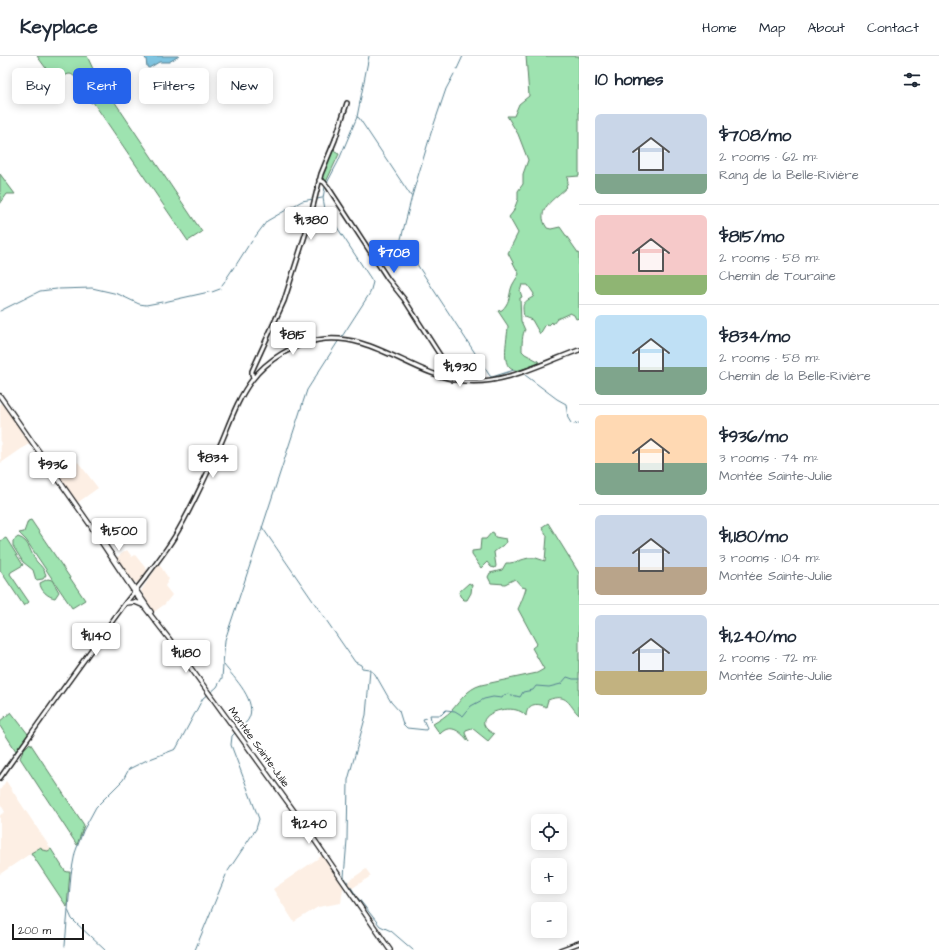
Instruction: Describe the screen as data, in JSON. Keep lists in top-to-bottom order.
{
  "streets": {
    "main road": ["Montée Sainte-Julie"]
  },
  "scale_bar": "200 m",
  "page": {
    "header": "Keyplace",
    "nav": [
      "Home",
      "Map",
      "About",
      "Contact"
    ],
    "heading": "10 homes",
    "chip": [
      "Buy",
      "Rent",
      "Filters",
      "New"
    ],
    "list": [
      {
        "name": "$708/mo",
        "note": "2 rooms · 62 m² · Rang de la Belle-Rivière"
      },
      {
        "name": "$815/mo",
        "note": "2 rooms · 58 m² · Chemin de Touraine"
      },
      {
        "name": "$834/mo",
        "note": "2 rooms · 58 m² · Chemin de la Belle-Rivière"
      },
      {
        "name": "$936/mo",
        "note": "3 rooms · 74 m² · Montée Sainte-Julie"
      },
      {
        "name": "$1,180/mo",
        "note": "3 rooms · 104 m² · Montée Sainte-Julie"
      },
      {
        "name": "$1,240/mo",
        "note": "2 rooms · 72 m² · Montée Sainte-Julie"
      }
    ],
    "price": [
      "$1,380",
      "$708",
      "$815",
      "$1,930",
      "$834",
      "$936",
      "$1,500",
      "$1,140",
      "$1,180",
      "$1,240"
    ],
    "map_buttons": ["+", "−"],
    "scale": "200 m"
  }
}
